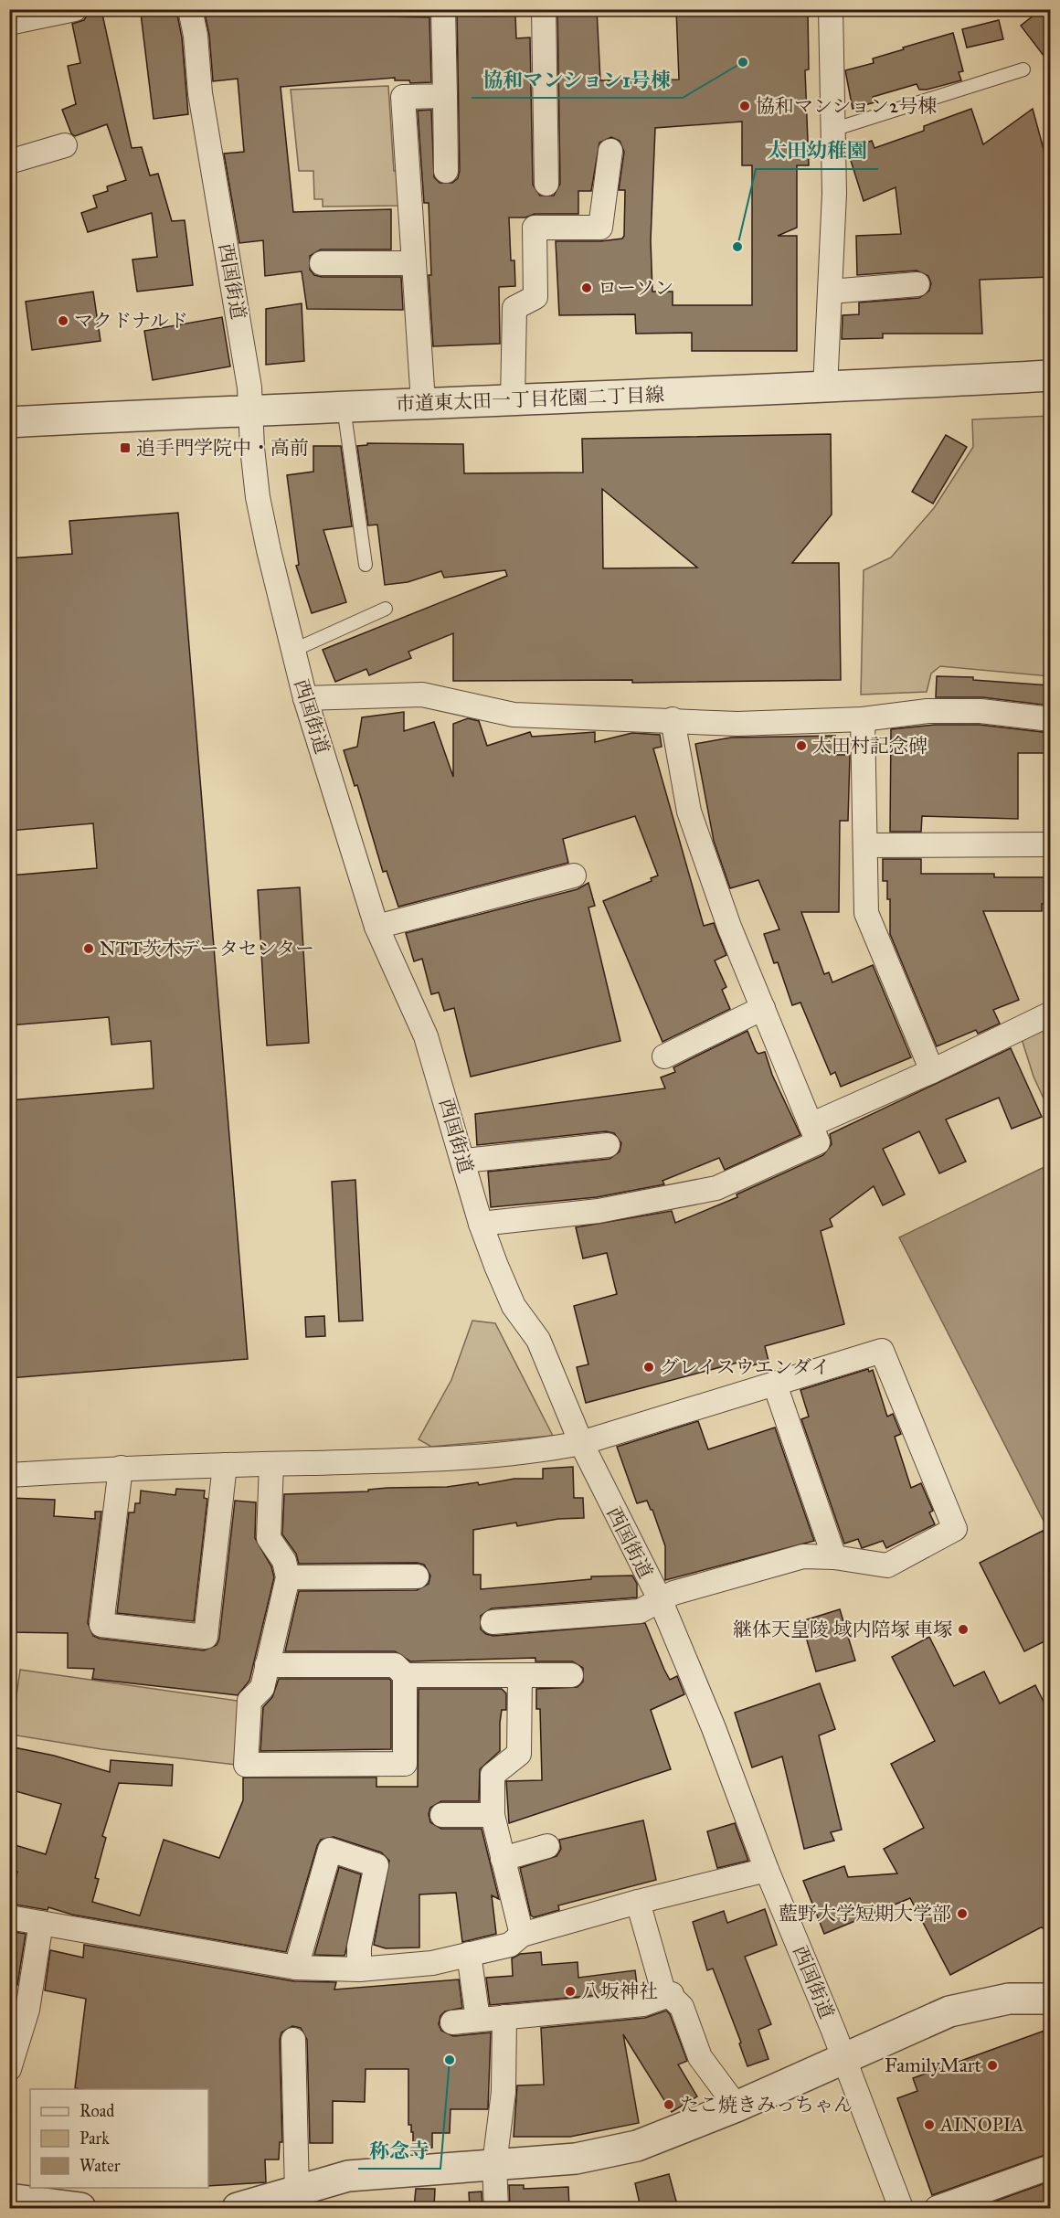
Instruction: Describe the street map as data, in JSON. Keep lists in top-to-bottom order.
{
  "streets": {
    "street": ["西国街道", "市道東太田一丁目花園二丁目線"]
  },
  "crossings": [
    ["西国街道", "市道東太田一丁目花園二丁目線"]
  ],
  "places": {
    "other": [
      "協和マンション1号棟",
      "協和マンション2号棟",
      "太田幼稚園",
      "ローソン",
      "マクドナルド",
      "太田村記念碑",
      "NTT茨木データセンター",
      "グレイスウエンダイ",
      "継体天皇陵 域内陪塚 車塚",
      "藍野大学短期大学部",
      "八坂神社",
      "称念寺",
      "FamilyMart",
      "たこ焼きみっちゃん",
      "AINOPIA"
    ],
    "transit": ["追手門学院中・高前"]
  },
  "legend": ["Road", "Park", "Water"]
}
